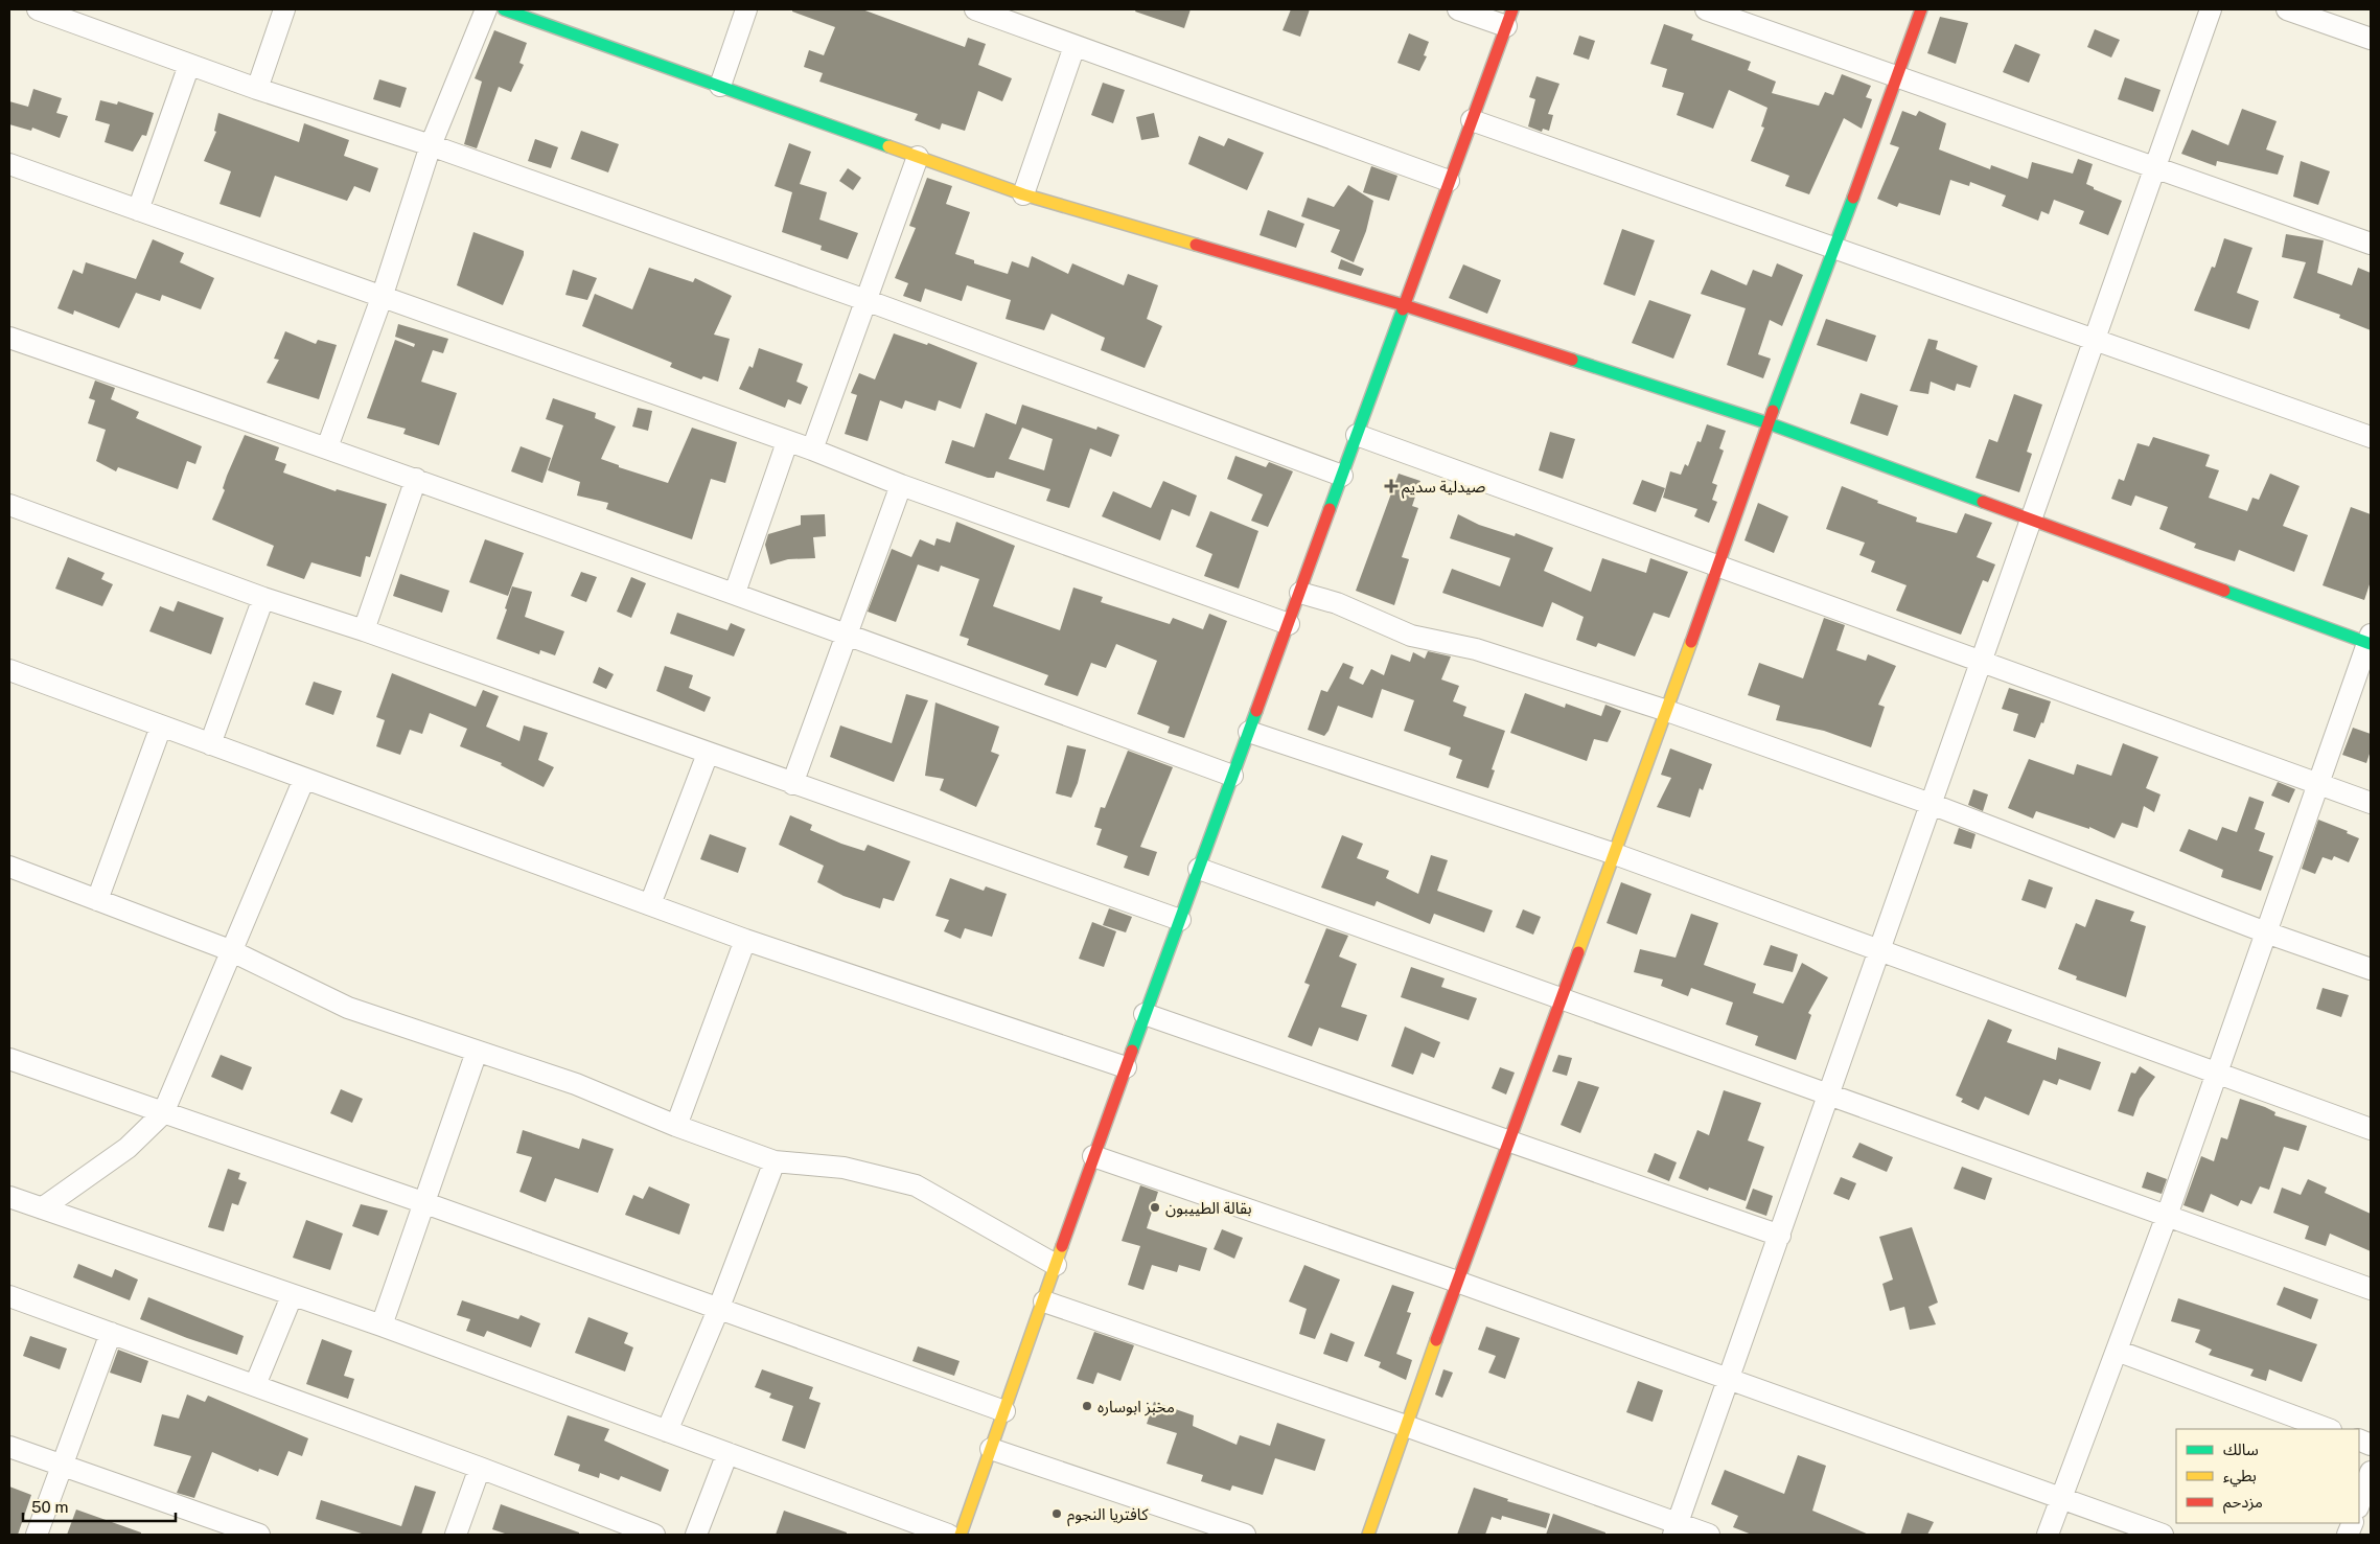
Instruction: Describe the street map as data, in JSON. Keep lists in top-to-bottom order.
{
  "places": {
    "health": ["صيدلية سديم"],
    "other": ["بقالة الطييبون", "مخبز ابوساره", "كافتريا النجوم"]
  },
  "legend": ["سالك", "بطيء", "مزدحم"],
  "scale_bar": "50 m"
}
